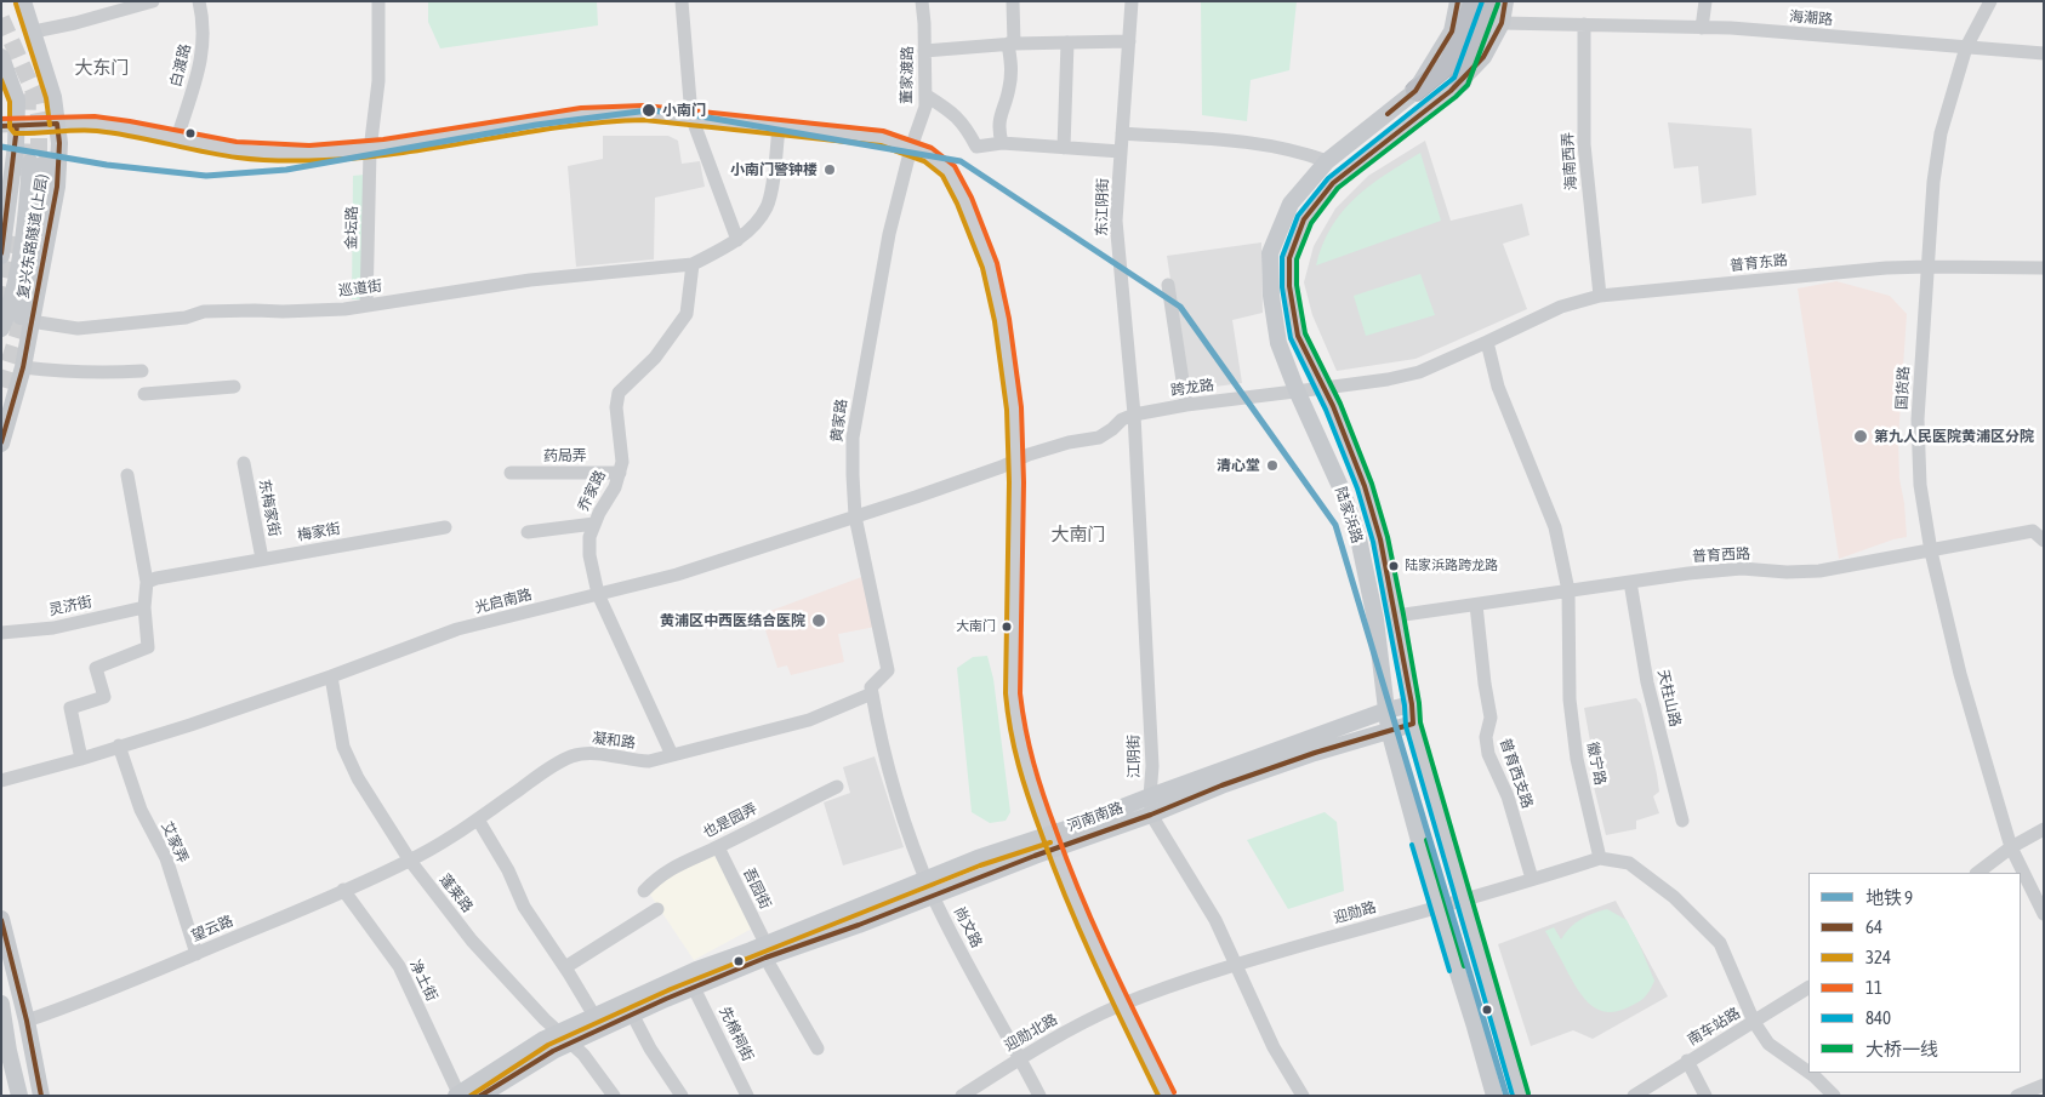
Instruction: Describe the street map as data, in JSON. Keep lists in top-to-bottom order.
{
  "streets": {
    "main road": ["复兴东路隧道 (上层)", "陆家浜路", "河南南路"],
    "street": [
      "海潮路",
      "白渡路",
      "董家渡路",
      "海南西弄",
      "东江阴街",
      "金坛路",
      "普育东路",
      "巡道街",
      "跨龙路",
      "国货路",
      "黄家路",
      "药局弄",
      "乔家路",
      "东梅家街",
      "梅家街",
      "普育西路",
      "光启南路",
      "灵济街",
      "天柱山路",
      "凝和路",
      "江阴街",
      "徽宁路",
      "普育西支路",
      "也是园弄",
      "艾家弄",
      "吾园街",
      "蓬莱路",
      "迎勋路",
      "尚文路",
      "望云路",
      "净土街",
      "南车站路",
      "迎勋北路",
      "先棉祠街"
    ]
  },
  "crossings": [
    ["海潮路", "海南西弄"],
    ["海潮路", "国货路"],
    ["董家渡路", "黄家路"],
    ["海南西弄", "普育东路"],
    ["东江阴街", "跨龙路"],
    ["东江阴街", "江阴街"],
    ["金坛路", "巡道街"],
    ["普育东路", "跨龙路"],
    ["普育东路", "国货路"],
    ["普育东路", "徽宁路"],
    ["巡道街", "乔家路"],
    ["跨龙路", "陆家浜路"],
    ["跨龙路", "光启南路"],
    ["跨龙路", "江阴街"],
    ["跨龙路", "徽宁路"],
    ["国货路", "普育西路"],
    ["黄家路", "光启南路"],
    ["黄家路", "凝和路"],
    ["黄家路", "尚文路"],
    ["药局弄", "乔家路"],
    ["乔家路", "光启南路"],
    ["乔家路", "凝和路"],
    ["东梅家街", "梅家街"],
    ["陆家浜路", "普育西路"],
    ["陆家浜路", "河南南路"],
    ["陆家浜路", "迎勋路"],
    ["普育西路", "天柱山路"],
    ["普育西路", "徽宁路"],
    ["普育西路", "普育西支路"],
    ["光启南路", "艾家弄"],
    ["光启南路", "蓬莱路"],
    ["凝和路", "蓬莱路"],
    ["凝和路", "尚文路"],
    ["凝和路", "望云路"],
    ["江阴街", "河南南路"],
    ["江阴街", "迎勋路"],
    ["徽宁路", "迎勋路"],
    ["普育西支路", "迎勋路"],
    ["河南南路", "吾园街"],
    ["河南南路", "蓬莱路"],
    ["河南南路", "尚文路"],
    ["河南南路", "净土街"],
    ["河南南路", "先棉祠街"],
    ["也是园弄", "吾园街"],
    ["艾家弄", "望云路"],
    ["蓬莱路", "望云路"],
    ["迎勋路", "迎勋北路"],
    ["尚文路", "迎勋北路"],
    ["望云路", "净土街"]
  ],
  "districts": ["大东门", "大南门"],
  "places": [
    "小南门",
    "小南门警钟楼",
    "第九人民医院黄浦区分院",
    "清心堂",
    "陆家浜路跨龙路",
    "黄浦区中西医结合医院",
    "大南门"
  ],
  "lines": [
    "transit line 64",
    "transit line 840",
    "transit line 324",
    "transit line 大桥一线",
    "transit line 11",
    "metro line 9"
  ],
  "legend": [
    "地铁 9",
    "64",
    "324",
    "11",
    "840",
    "大桥一线"
  ]
}
